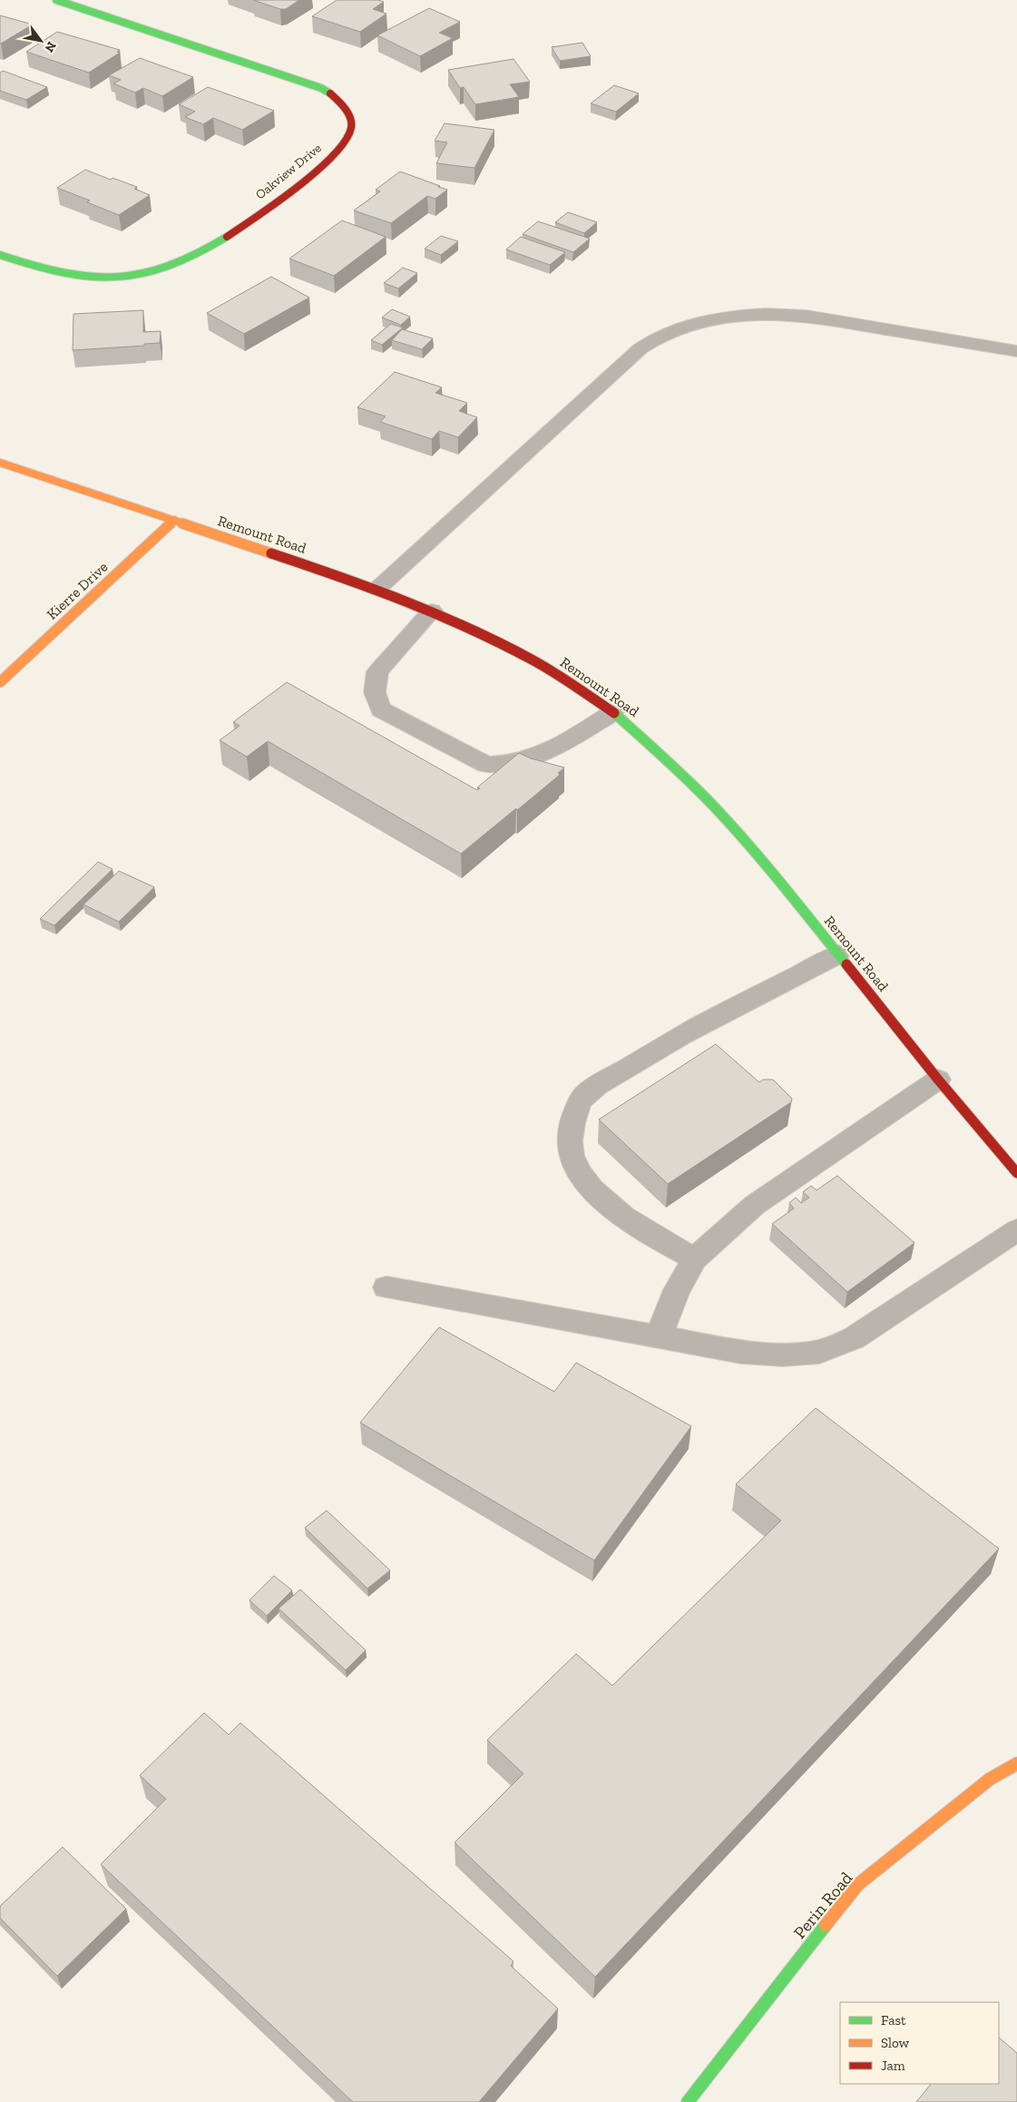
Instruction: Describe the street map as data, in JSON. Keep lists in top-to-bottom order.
{
  "streets": {
    "street": [
      "Oakview Drive",
      "Remount Road",
      "Kierre Drive",
      "Perin Road"
    ]
  },
  "crossings": [
    ["Remount Road", "Kierre Drive"]
  ],
  "legend": ["Fast", "Slow", "Jam"],
  "north": "bottom right"
}
